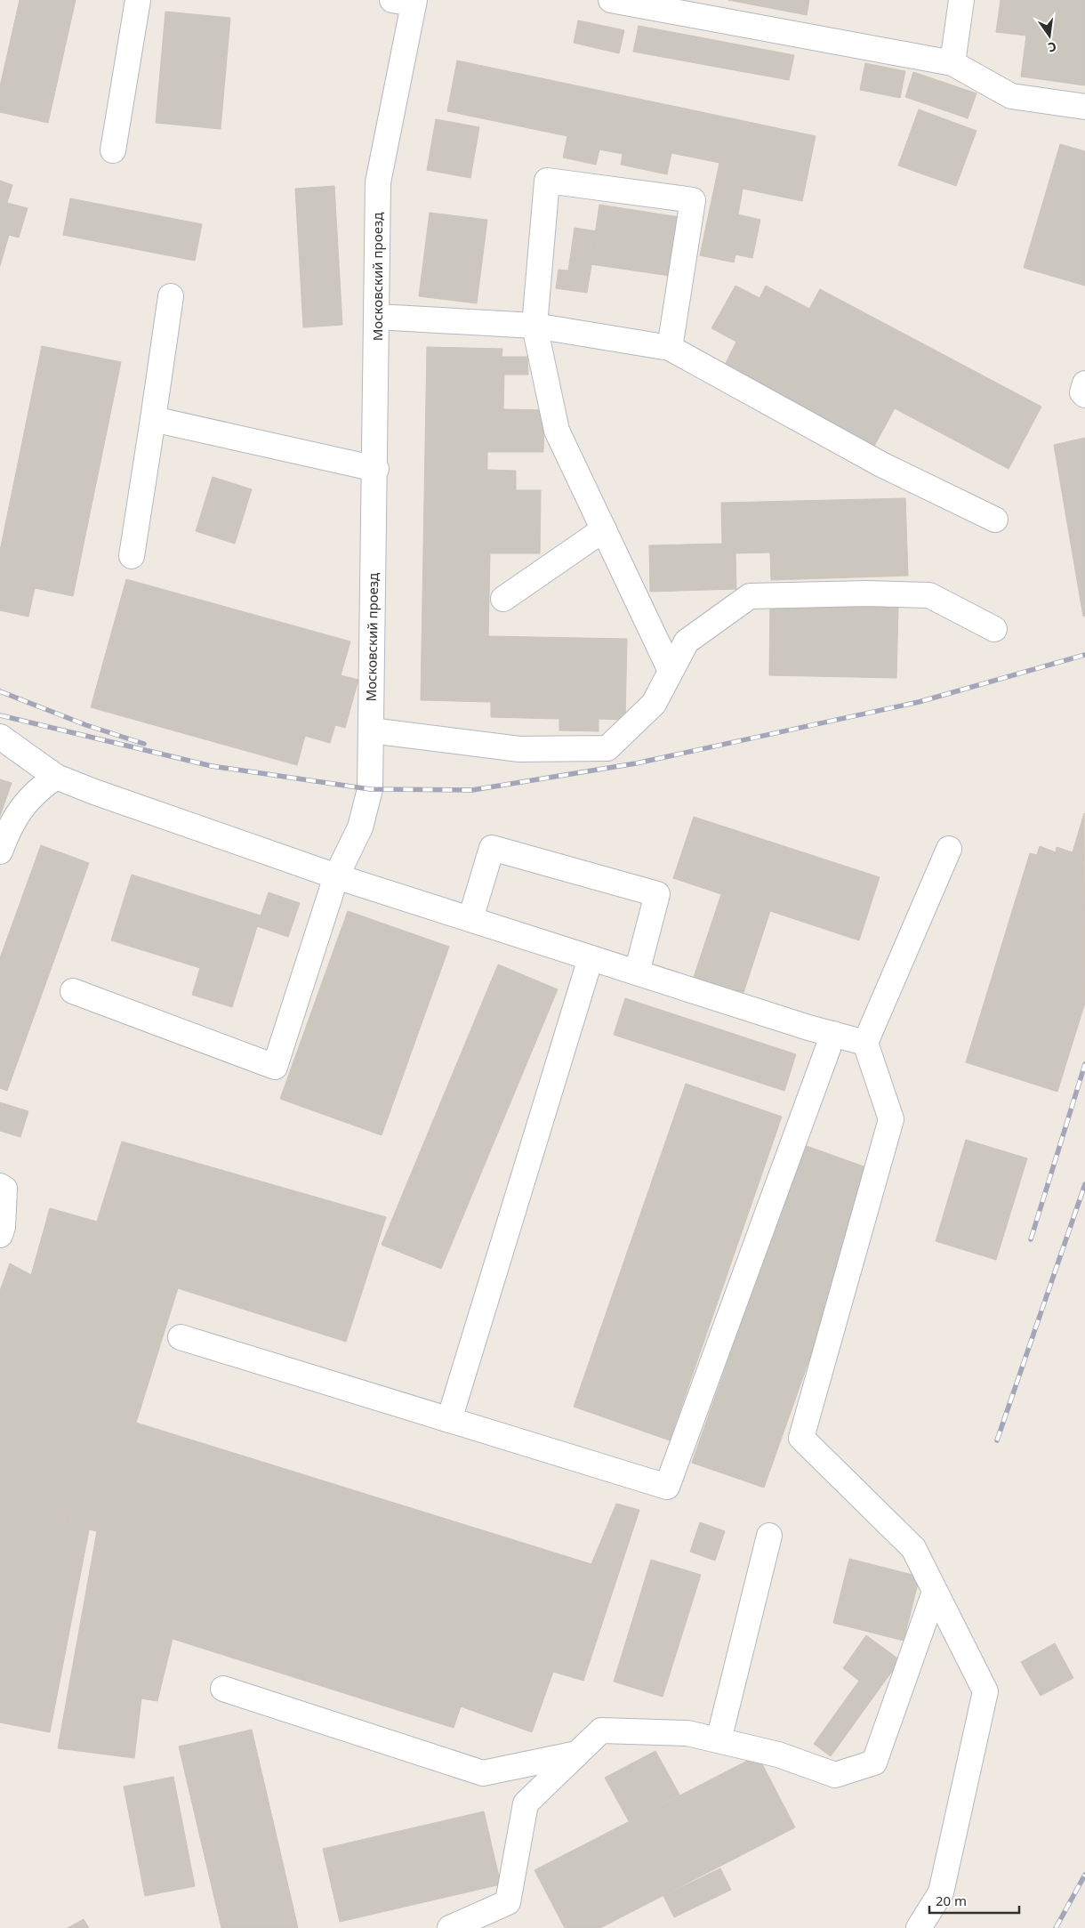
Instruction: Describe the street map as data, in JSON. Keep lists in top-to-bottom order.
{
  "streets": {
    "street": ["Московский проезд"]
  },
  "scale_bar": "20 m",
  "north": "bottom"
}
